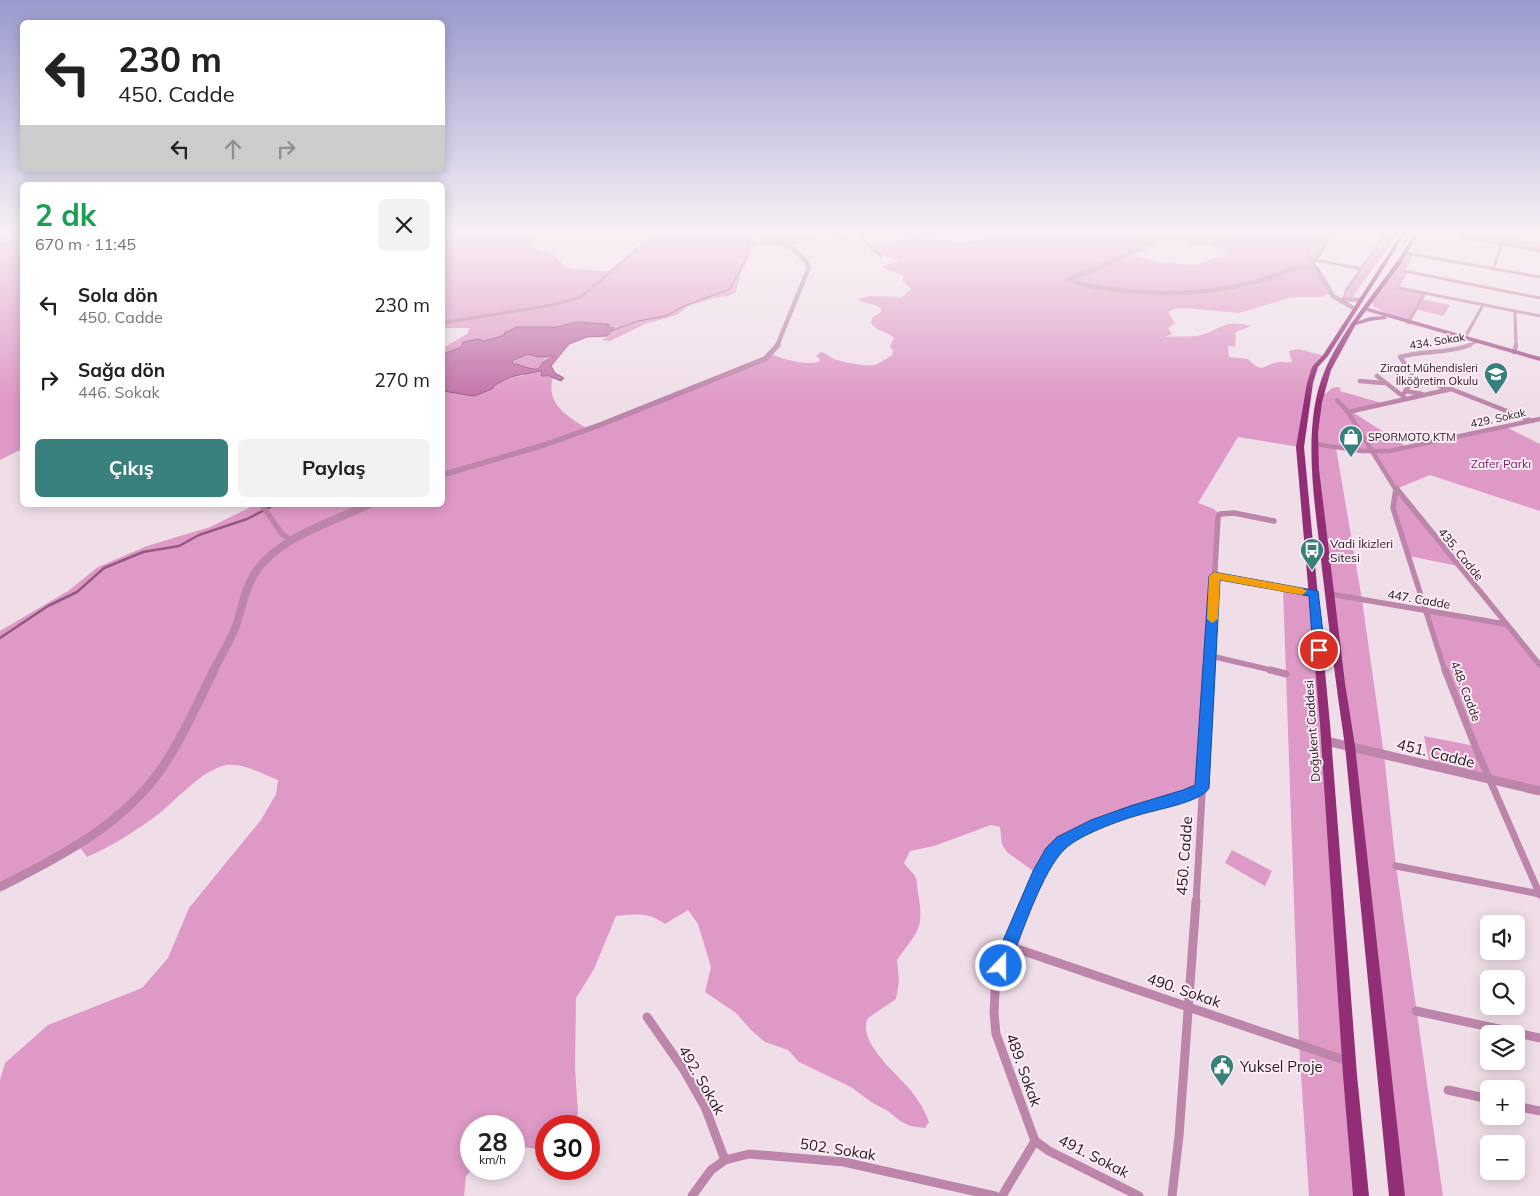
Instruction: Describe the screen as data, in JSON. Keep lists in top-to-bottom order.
{
  "streets": {
    "main road": ["Doğukent Caddesi"],
    "street": [
      "434. Sokak",
      "429. Sokak",
      "435. Cadde",
      "447. Cadde",
      "448. Cadde",
      "451. Cadde",
      "450. Cadde",
      "490. Sokak",
      "489. Sokak",
      "492. Sokak",
      "502. Sokak",
      "491. Sokak"
    ]
  },
  "crossings": [
    ["429. Sokak", "435. Cadde"],
    ["429. Sokak", "Doğukent Caddesi"],
    ["435. Cadde", "447. Cadde"],
    ["435. Cadde", "448. Cadde"],
    ["447. Cadde", "448. Cadde"],
    ["447. Cadde", "Doğukent Caddesi"],
    ["448. Cadde", "451. Cadde"],
    ["Doğukent Caddesi", "451. Cadde"],
    ["Doğukent Caddesi", "490. Sokak"],
    ["450. Cadde", "490. Sokak"],
    ["450. Cadde", "489. Sokak"],
    ["490. Sokak", "489. Sokak"],
    ["489. Sokak", "491. Sokak"],
    ["492. Sokak", "502. Sokak"]
  ],
  "parks": ["Zafer Parkı"],
  "places": {
    "school or university": ["Ziraat Mühendisleri İlköğretim Okulu"],
    "shop": ["SPORMOTO KTM"],
    "bus stop": ["Vadi İkizleri Sitesi"],
    "public building": ["Yuksel Proje"]
  },
  "page": {
    "turn": ["230 m", "450. Cadde"],
    "heading": ["2 dk", "670 m · 11:45"],
    "list": [
      {
        "name": "Sola dön",
        "note": "450. Cadde",
        "value": "230 m"
      },
      {
        "name": "Sağa dön",
        "note": "446. Sokak",
        "value": "270 m"
      }
    ],
    "buttons": ["Çıkış", "Paylaş"],
    "map_buttons": ["+", "−"],
    "speed": "28 km/h",
    "limit": "30"
  }
}
